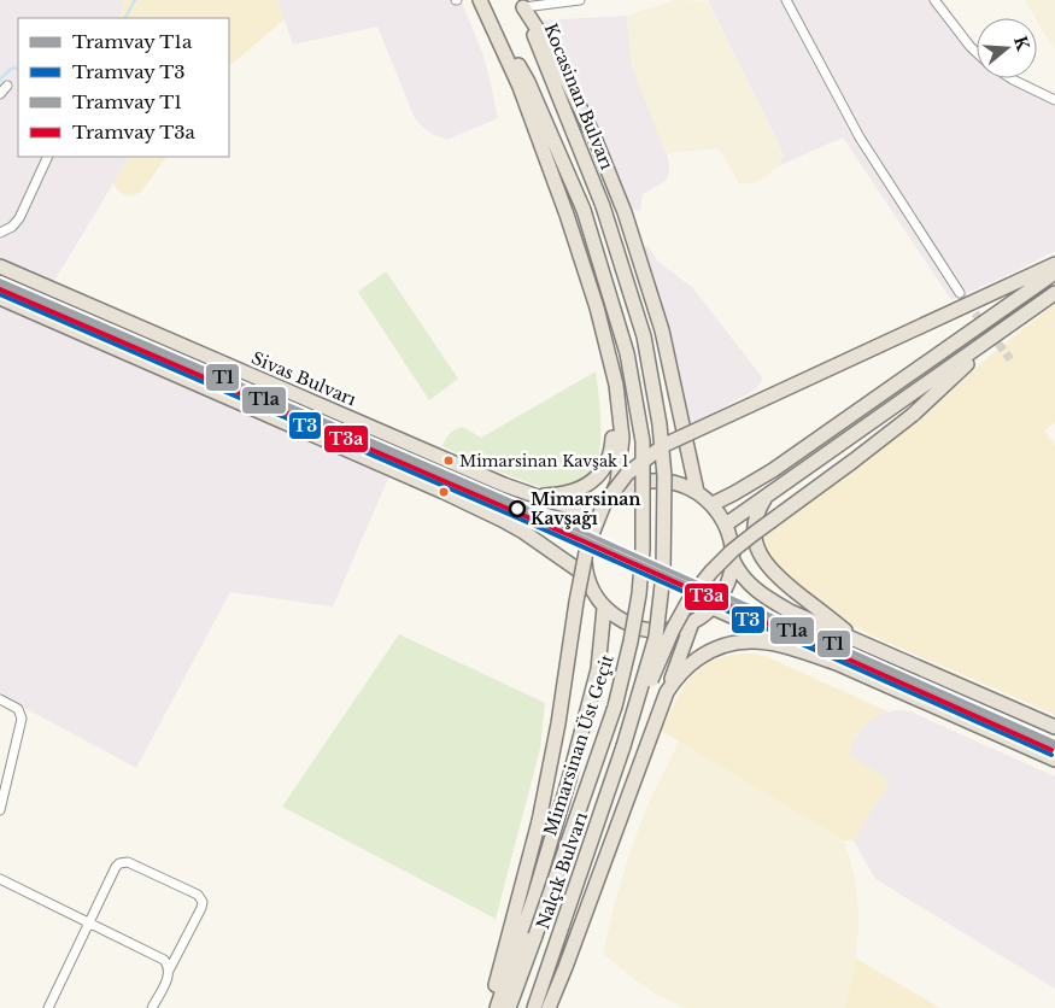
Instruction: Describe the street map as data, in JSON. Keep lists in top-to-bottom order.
{
  "streets": {
    "highway": [
      "Kocasinan Bulvarı",
      "Sivas Bulvarı",
      "Mimarsinan Üst Geçit",
      "Nalçık Bulvarı"
    ]
  },
  "crossings": [
    ["Kocasinan Bulvarı", "Nalçık Bulvarı"],
    ["Mimarsinan Üst Geçit", "Nalçık Bulvarı"]
  ],
  "places": ["Mimarsinan Kavşak 1", "Mimarsinan Kavşağı"],
  "lines": [
    "tram line T1",
    "tram line T1a",
    "tram line T3a",
    "tram line T3"
  ],
  "legend": [
    "Tramvay T1a",
    "Tramvay T3",
    "Tramvay T1",
    "Tramvay T3a"
  ],
  "north": "right"
}
